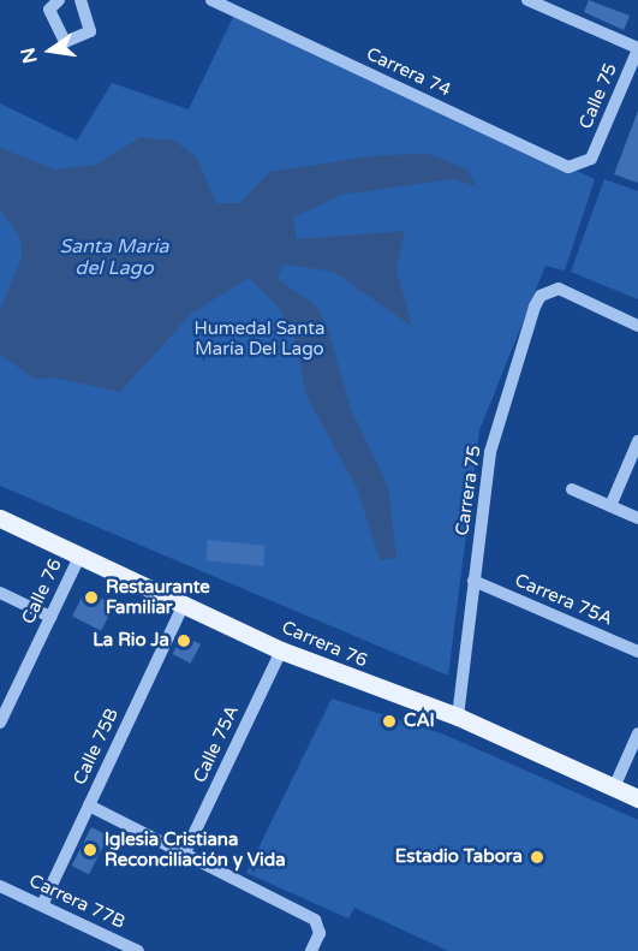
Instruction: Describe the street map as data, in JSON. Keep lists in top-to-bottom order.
{
  "streets": {
    "main road": ["Carrera 76"],
    "street": [
      "Carrera 74",
      "Calle 75",
      "Carrera 75",
      "Calle 76",
      "Carrera 75A",
      "Calle 75A",
      "Calle 75B",
      "Carrera 77B"
    ]
  },
  "crossings": [
    ["Carrera 74", "Calle 75"],
    ["Carrera 75", "Carrera 75A"],
    ["Carrera 75", "Carrera 76"],
    ["Calle 76", "Carrera 76"],
    ["Carrera 76", "Calle 75A"],
    ["Carrera 76", "Calle 75B"],
    ["Calle 75B", "Carrera 77B"]
  ],
  "water": ["Santa Maria del Lago"],
  "parks": ["Humedal Santa María Del Lago"],
  "places": [
    "Restaurante Familiar",
    "La Rio Ja",
    "CAI",
    "Iglesia Cristiana Reconciliación y Vida",
    "Estadio Tabora"
  ],
  "north": "left"
}
